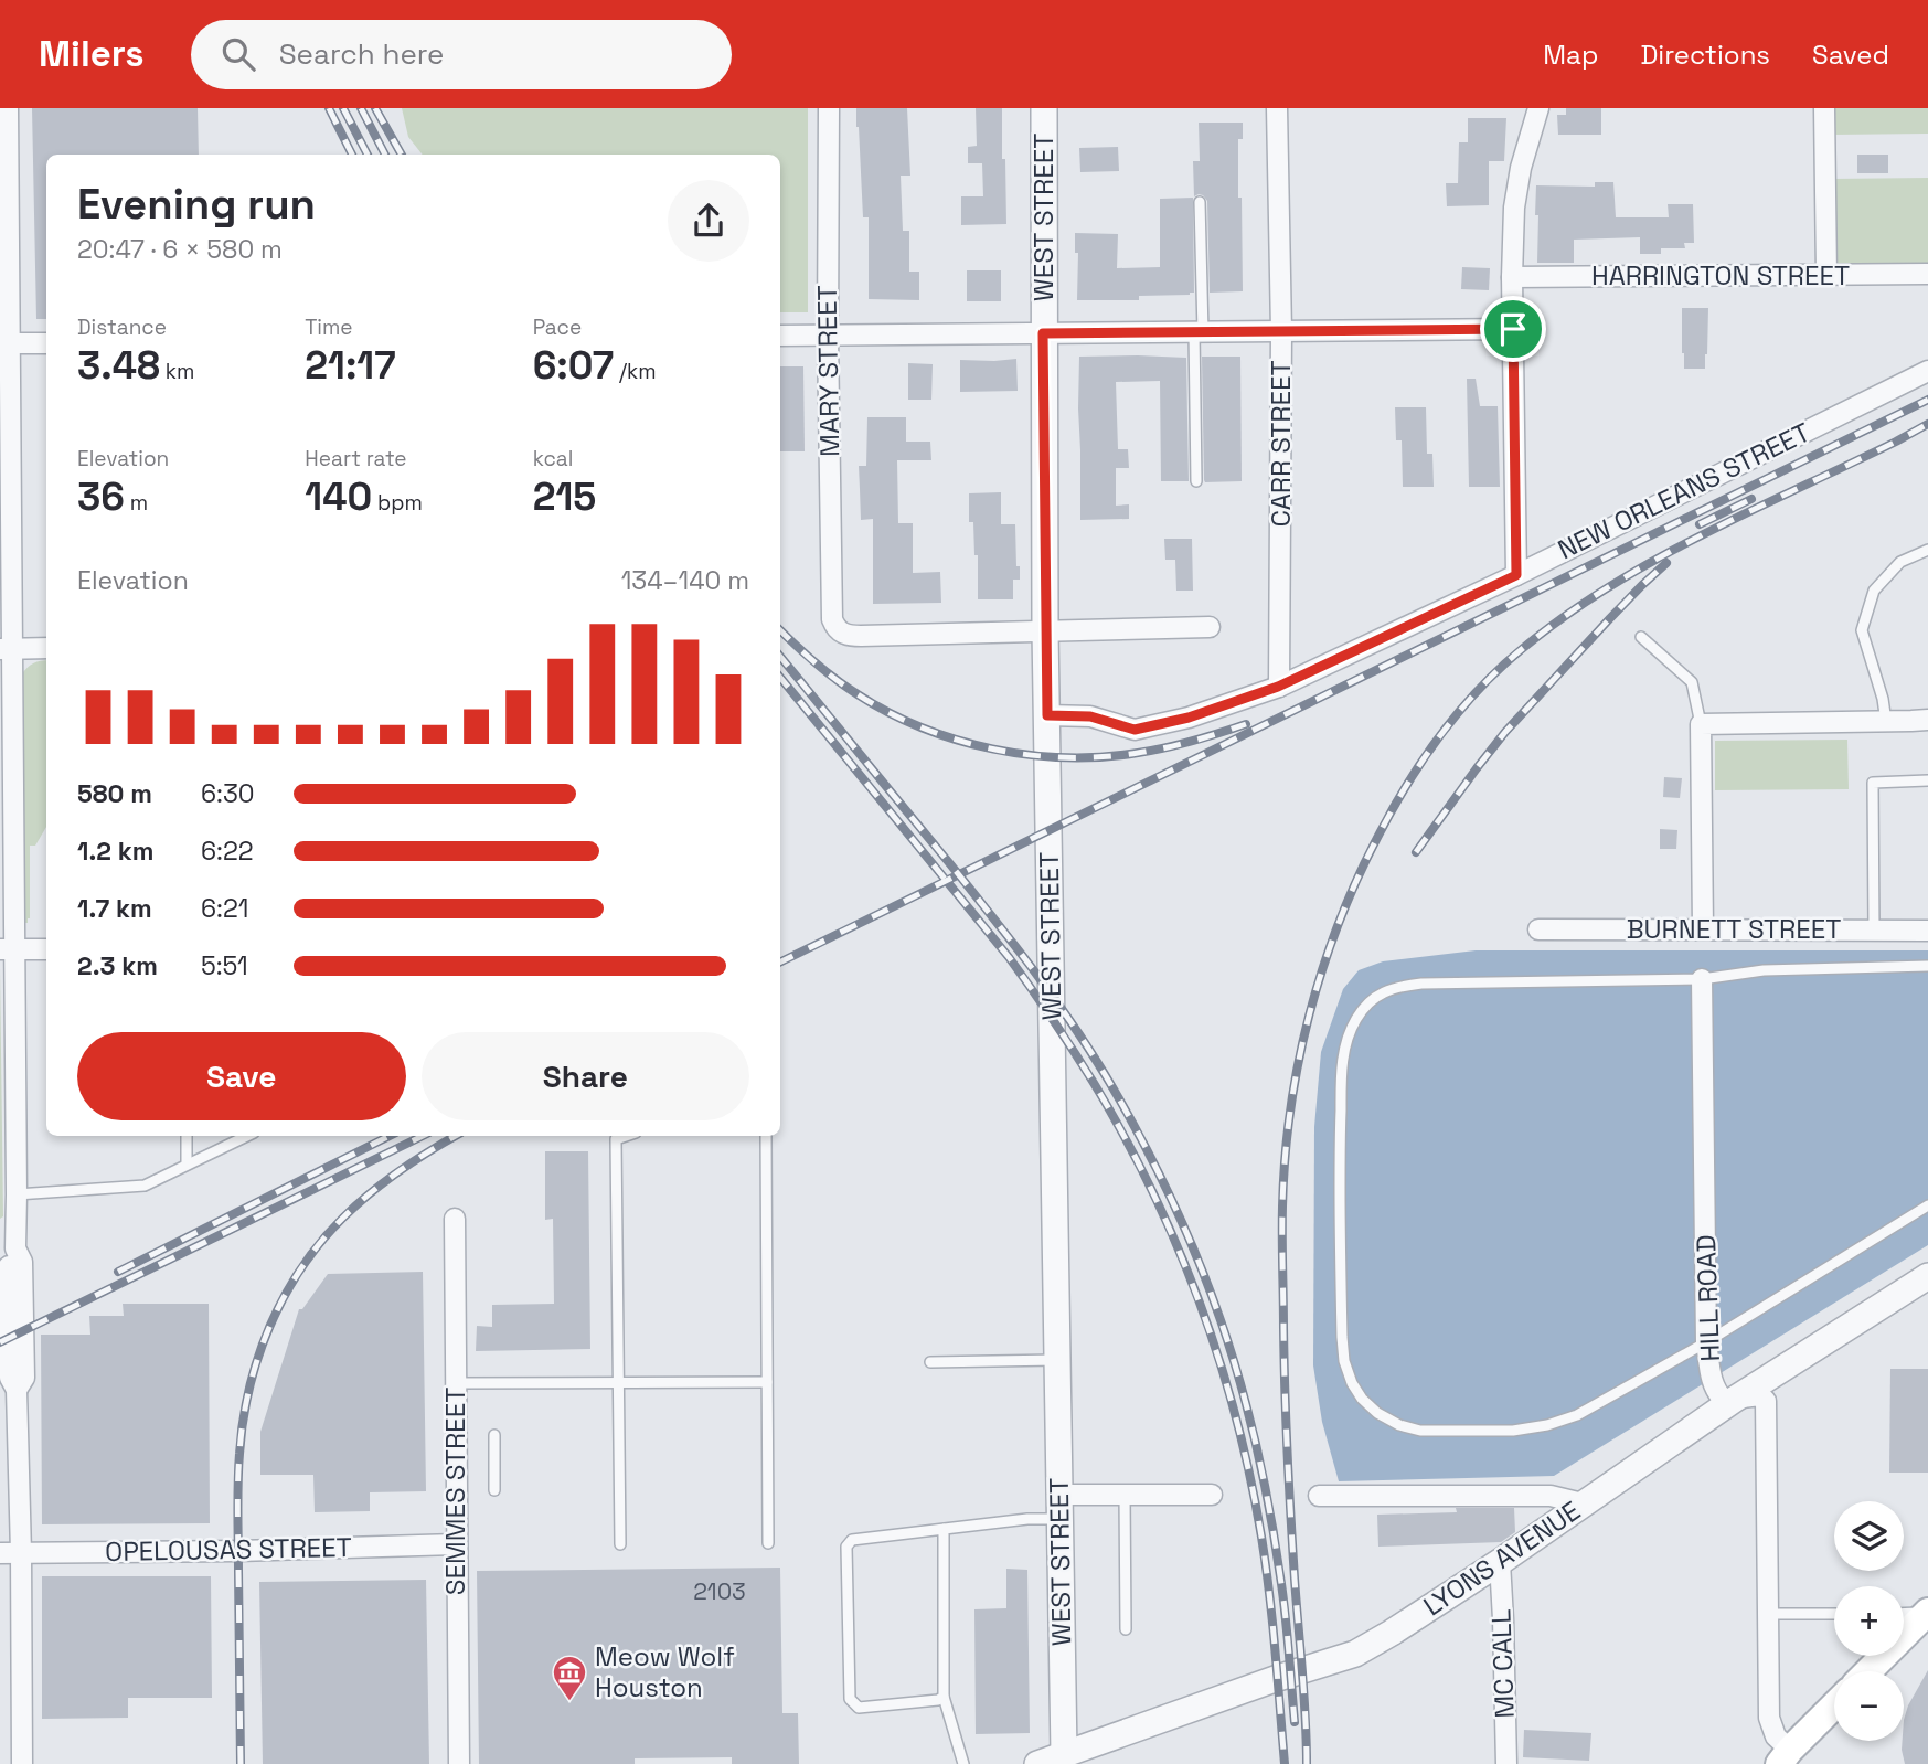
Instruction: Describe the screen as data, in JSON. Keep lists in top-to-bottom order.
{
  "streets": {
    "street": [
      "WEST STREET",
      "HARRINGTON STREET",
      "MARY STREET",
      "CARR STREET",
      "NEW ORLEANS STREET",
      "BURNETT STREET",
      "HILL ROAD",
      "SEMMES STREET",
      "OPELOUSAS STREET",
      "LYONS AVENUE",
      "MC CALL"
    ]
  },
  "crossings": [
    ["WEST STREET", "MARY STREET"],
    ["WEST STREET", "NEW ORLEANS STREET"],
    ["WEST STREET", "LYONS AVENUE"],
    ["CARR STREET", "NEW ORLEANS STREET"],
    ["HILL ROAD", "LYONS AVENUE"],
    ["SEMMES STREET", "OPELOUSAS STREET"],
    ["LYONS AVENUE", "MC CALL"]
  ],
  "places": {
    "museum": ["Meow Wolf Houston"]
  },
  "house_numbers": ["2103"],
  "page": {
    "header": "Milers",
    "search": "Search here",
    "nav": ["Map", "Directions", "Saved"],
    "heading": ["Evening run", "20:47 · 6 × 580 m"],
    "stats": [
      ["Distance", "3.48 km"],
      ["Time", "21:17"],
      ["Pace", "6:07 /km"],
      ["Elevation", "36 m"],
      ["Heart rate", "140 bpm"],
      ["kcal", "215"]
    ],
    "chart": ["Elevation", "134–140 m"],
    "list": [
      {
        "name": "580 m",
        "note": "6:30"
      },
      {
        "name": "1.2 km",
        "note": "6:22"
      },
      {
        "name": "1.7 km",
        "note": "6:21"
      },
      {
        "name": "2.3 km",
        "note": "5:51"
      }
    ],
    "buttons": ["Save", "Share"],
    "map_buttons": ["+", "−"]
  }
}
